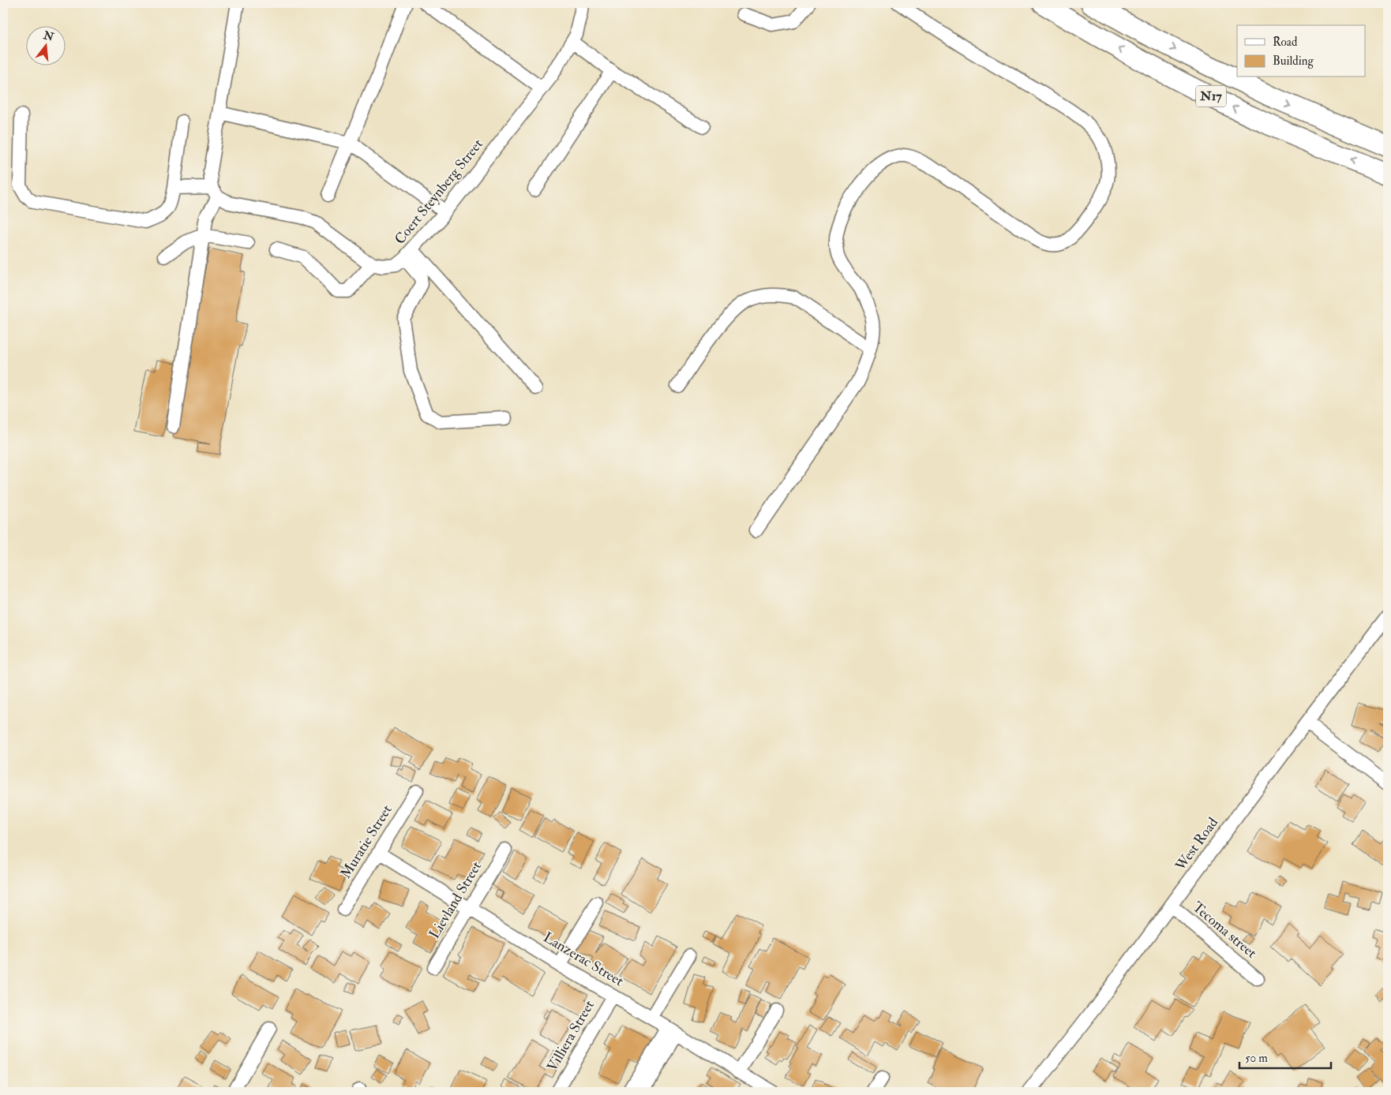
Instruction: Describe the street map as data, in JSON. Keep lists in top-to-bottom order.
{
  "streets": {
    "highway": ["N17"],
    "street": [
      "Coert Steynberg Street",
      "Muratie Street",
      "West Road",
      "Lievland Street",
      "Tecoma street",
      "Lanzerac Street",
      "Villiera Street"
    ]
  },
  "crossings": [
    ["Muratie Street", "Lanzerac Street"],
    ["West Road", "Tecoma street"],
    ["Lievland Street", "Lanzerac Street"],
    ["Lanzerac Street", "Villiera Street"]
  ],
  "legend": ["Road", "Building"],
  "scale_bar": "50 m",
  "north": "top"
}
